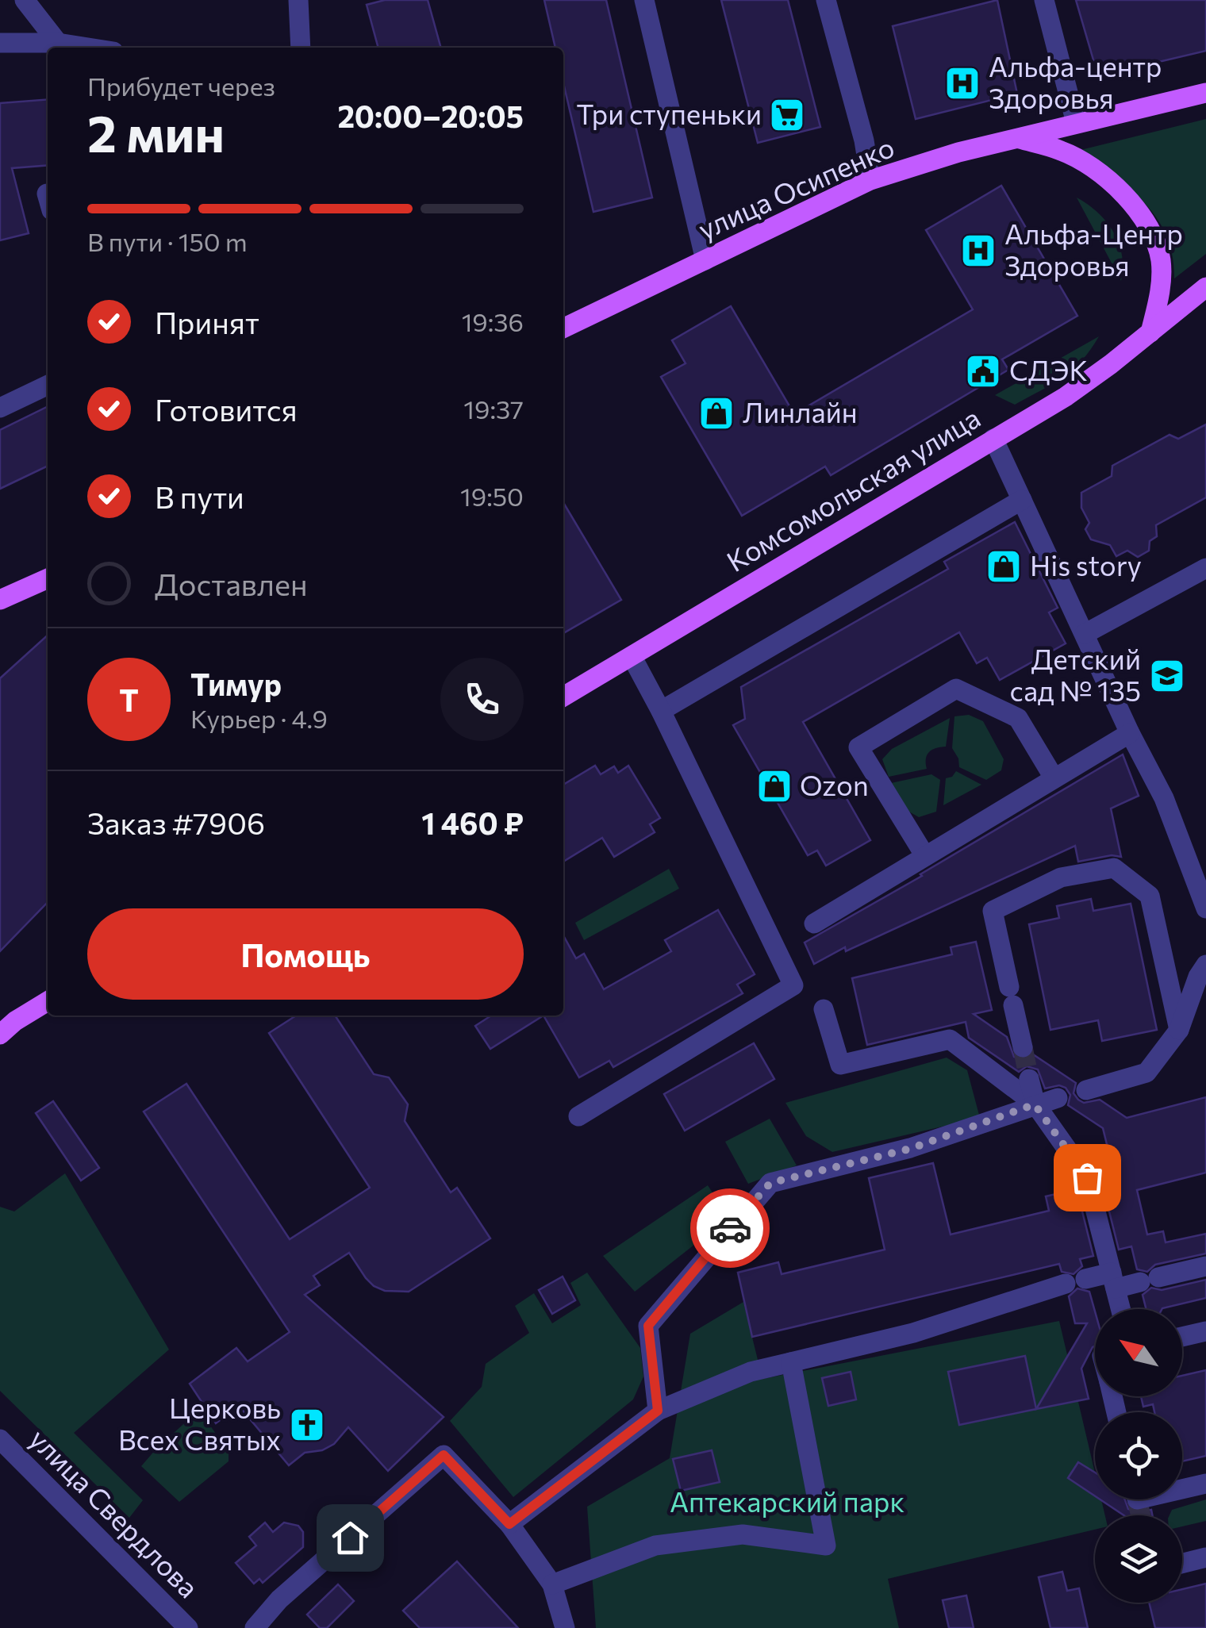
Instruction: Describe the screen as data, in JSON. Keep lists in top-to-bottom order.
{
  "streets": {
    "main road": ["улица Осипенко", "Комсомольская улица"],
    "street": ["улица Свердлова"]
  },
  "parks": ["Аптекарский парк"],
  "places": {
    "hospital": ["Альфа-центр Здоровья", "Альфа-Центр Здоровья"],
    "supermarket": ["Три ступеньки"],
    "public building": ["СДЭК"],
    "shop": ["Линлайн", "His story", "Ozon"],
    "school or university": ["Детский сад № 135"],
    "church": ["Церковь Всех Святых"]
  },
  "north": "top left",
  "page": {
    "heading": ["2 мин", "Прибудет через", "20:00–20:05"],
    "panel": [
      "Тимур",
      "Курьер · 4.9",
      "Заказ #7906",
      "1 460 ₽"
    ],
    "bar": "В пути · 150 m",
    "list": [
      ["Принят", "19:36"],
      ["Готовится", "19:37"],
      ["В пути", "19:50"],
      "Доставлен"
    ],
    "round": "Т",
    "buttons": "Помощь"
  }
}
